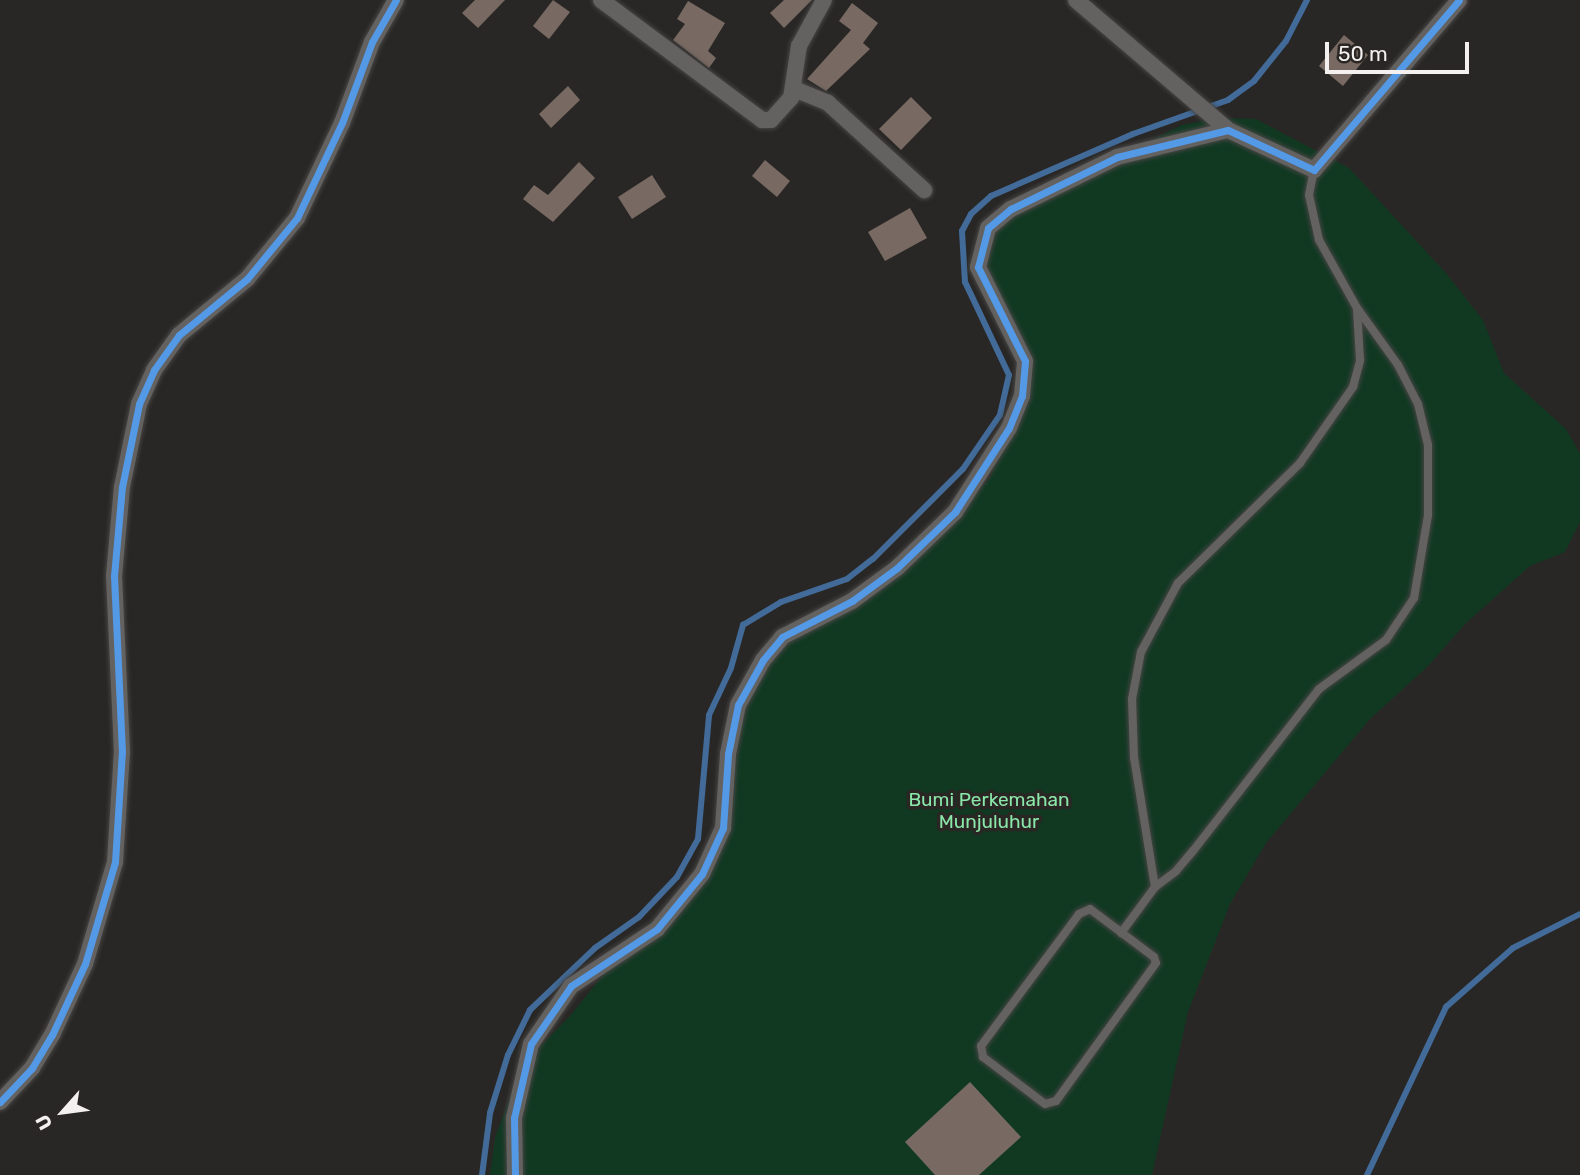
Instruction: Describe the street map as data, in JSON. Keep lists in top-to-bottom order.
{
  "parks": ["Bumi Perkemahan Munjuluhur"],
  "scale_bar": "50 m",
  "north": "bottom left"
}
